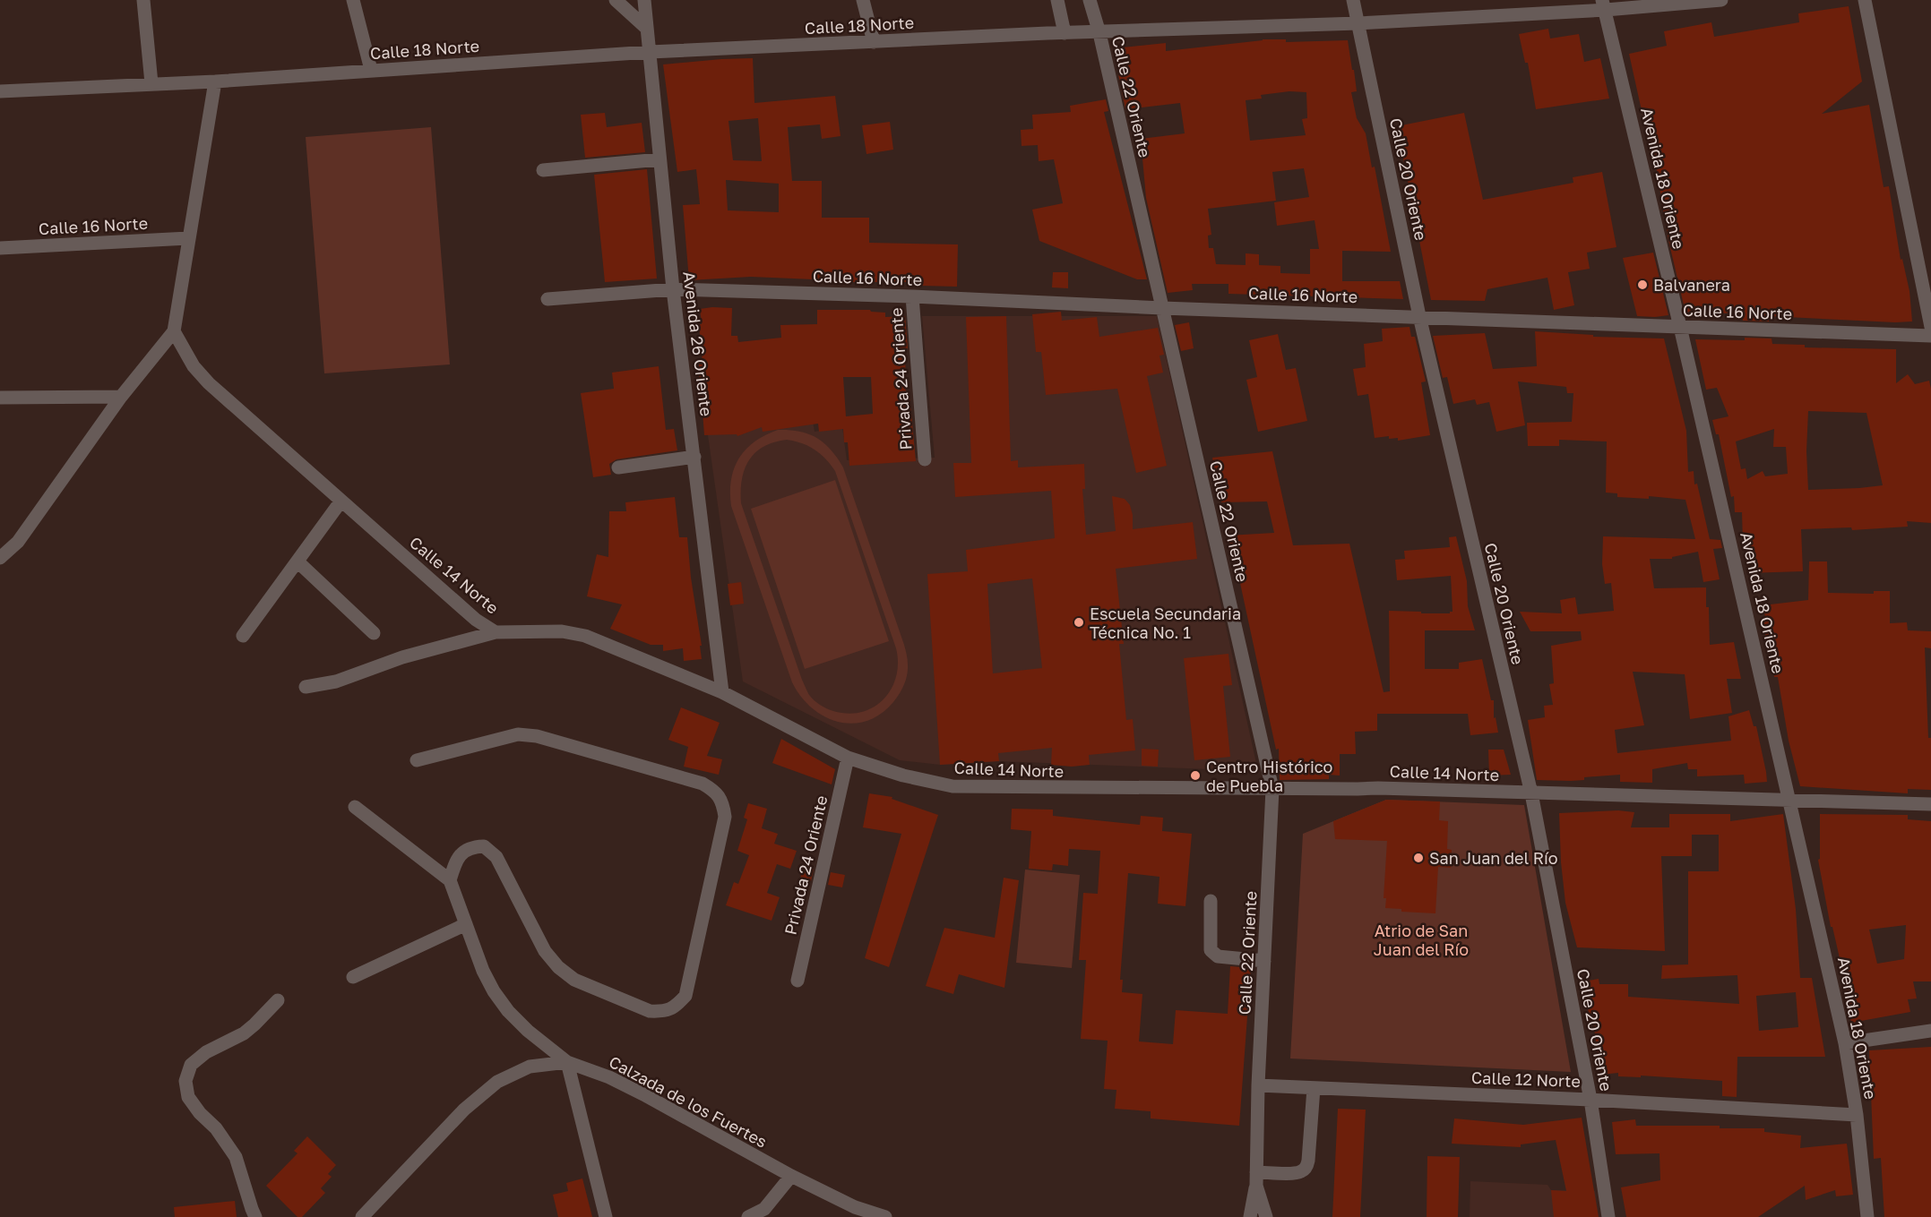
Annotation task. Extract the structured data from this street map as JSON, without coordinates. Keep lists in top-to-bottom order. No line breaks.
{"streets":{"street":["Calle 18 Norte","Calle 22 Oriente","Avenida 18 Oriente","Calle 20 Oriente","Calle 16 Norte","Avenida 26 Oriente","Privada 24 Oriente","Calle 14 Norte","Calle 12 Norte","Calzada de los Fuertes"]},"crossings":[["Calle 18 Norte","Calle 22 Oriente"],["Calle 18 Norte","Avenida 18 Oriente"],["Calle 18 Norte","Calle 20 Oriente"],["Calle 18 Norte","Avenida 26 Oriente"],["Calle 22 Oriente","Calle 16 Norte"],["Calle 22 Oriente","Calle 14 Norte"],["Calle 22 Oriente","Calle 12 Norte"],["Avenida 18 Oriente","Calle 16 Norte"],["Avenida 18 Oriente","Calle 14 Norte"],["Avenida 18 Oriente","Calle 12 Norte"],["Calle 20 Oriente","Calle 16 Norte"],["Calle 20 Oriente","Calle 14 Norte"],["Calle 20 Oriente","Calle 12 Norte"],["Calle 16 Norte","Avenida 26 Oriente"],["Calle 16 Norte","Privada 24 Oriente"],["Avenida 26 Oriente","Calle 14 Norte"],["Privada 24 Oriente","Calle 14 Norte"]],"parks":["Atrio de San Juan del Río"],"places":["Balvanera","Escuela Secundaria Técnica No. 1","Centro Histórico de Puebla","San Juan del Río"]}
